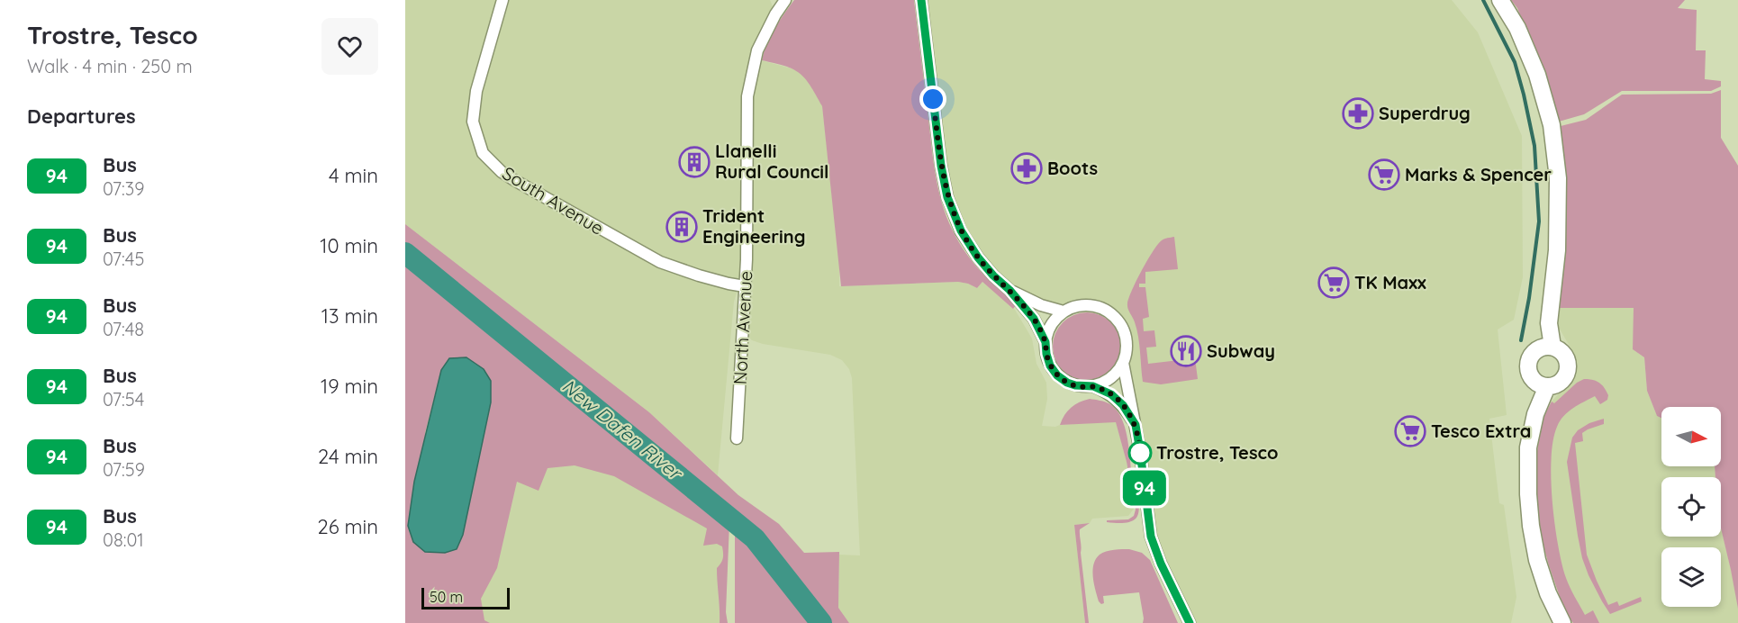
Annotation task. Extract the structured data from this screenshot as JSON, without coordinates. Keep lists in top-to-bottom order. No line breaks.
{"streets":{"street":["South Avenue","North Avenue"]},"crossings":[["South Avenue","North Avenue"]],"water":["New Dafen River"],"places":{"pharmacy":["Superdrug","Boots"],"building":["Llanelli Rural Council","Trident Engineering"],"supermarket":["Marks & Spencer","TK Maxx","Tesco Extra"],"restaurant":["Subway"],"other":["Trostre, Tesco"]},"lines":["bus line 94"],"scale_bar":"50 m","north":"right","page":{"heading":[["Trostre, Tesco","Walk · 4 min · 250 m"],"Departures"],"on_map":"94","list":[{"mark":"94","name":"Bus","note":"07:39","value":"4 min"},{"mark":"94","name":"Bus","note":"07:45","value":"10 min"},{"mark":"94","name":"Bus","note":"07:48","value":"13 min"},{"mark":"94","name":"Bus","note":"07:54","value":"19 min"},{"mark":"94","name":"Bus","note":"07:59","value":"24 min"},{"mark":"94","name":"Bus","note":"08:01","value":"26 min"}],"scale":"50 m"}}
